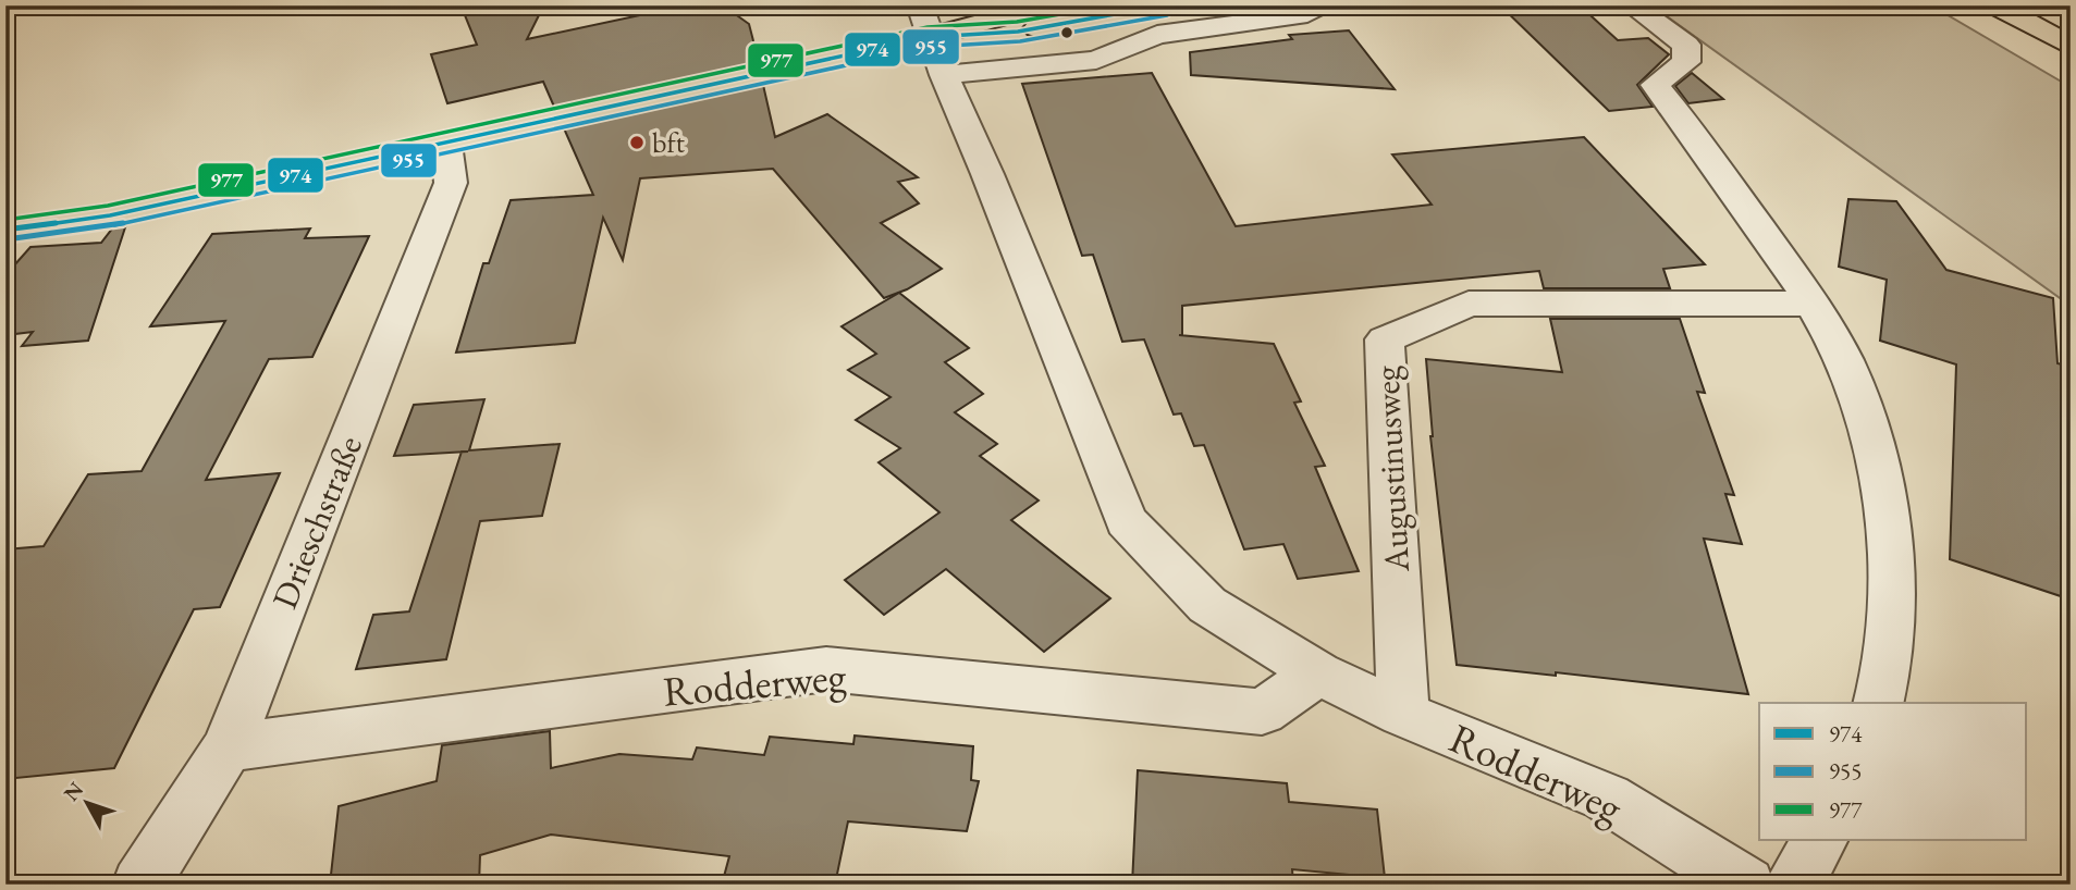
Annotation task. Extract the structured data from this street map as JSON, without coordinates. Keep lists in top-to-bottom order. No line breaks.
{"streets":{"street":["Augustinusweg","Drieschstraße","Rodderweg"]},"crossings":[["Augustinusweg","Rodderweg"],["Drieschstraße","Rodderweg"]],"places":["bft"],"lines":["transit line 974","transit line 977","transit line 955"],"legend":["974","955","977"],"north":"top left"}
